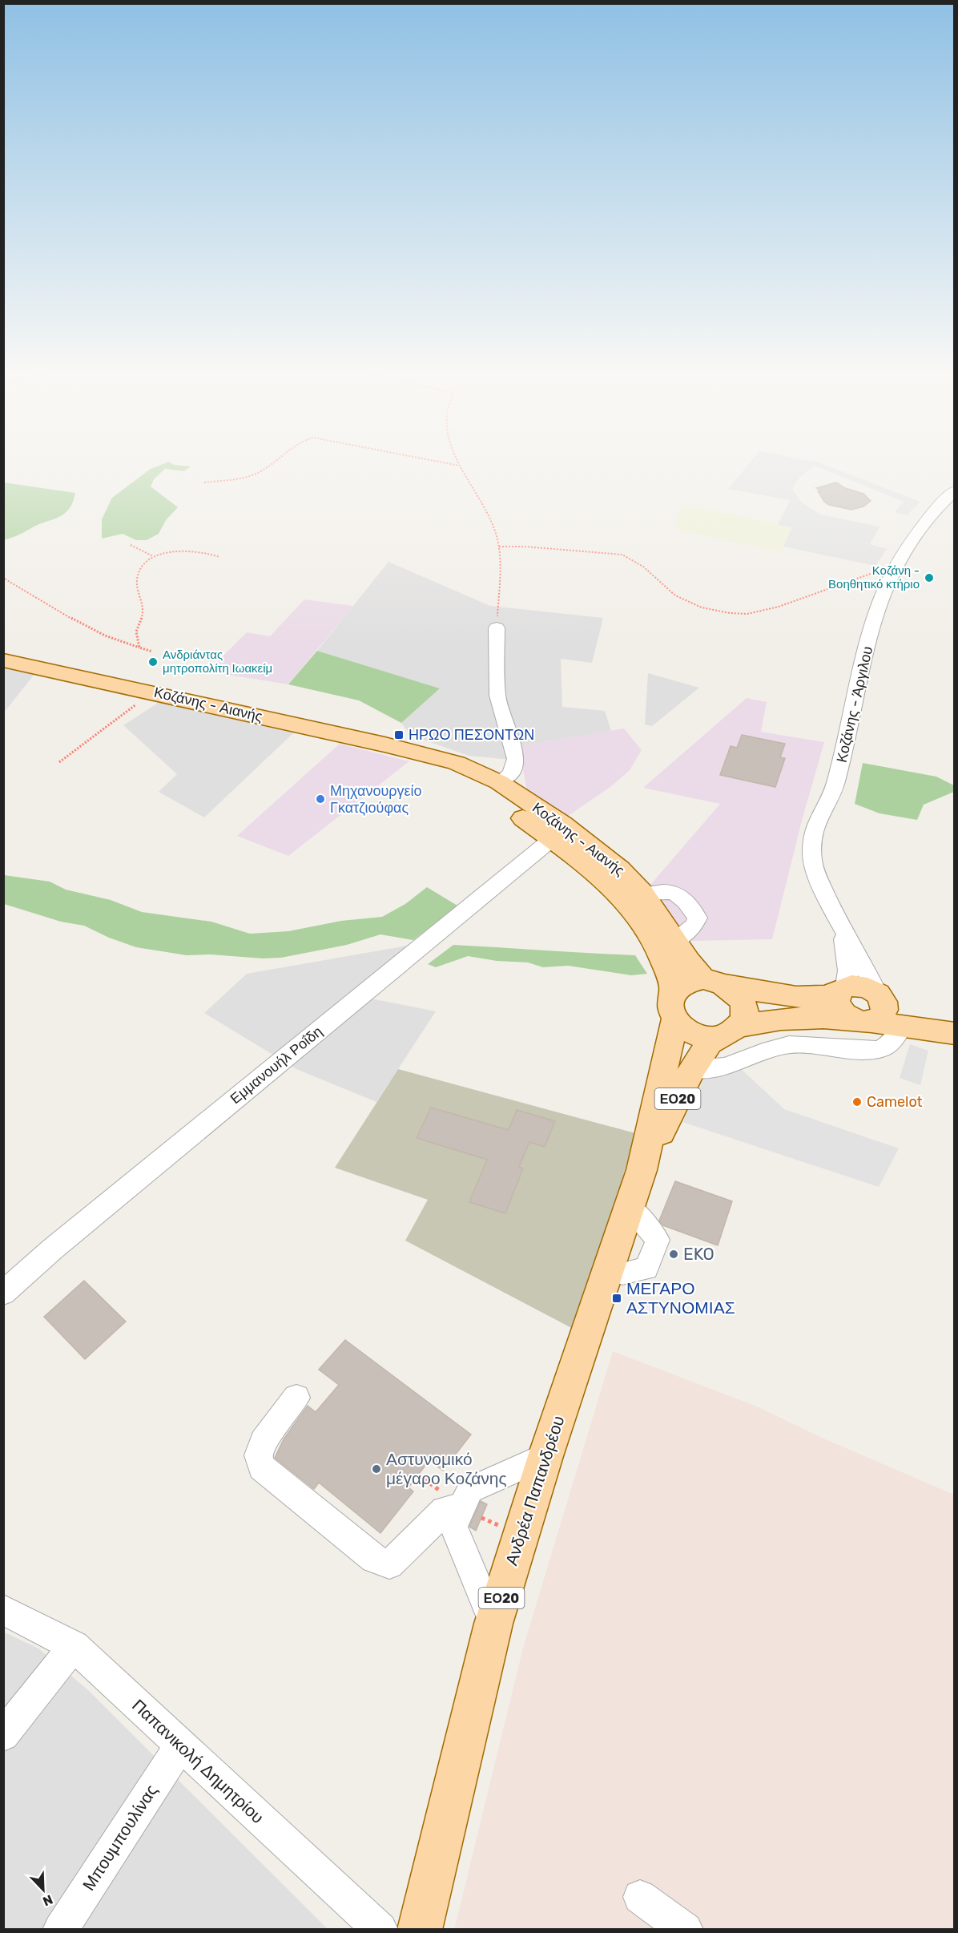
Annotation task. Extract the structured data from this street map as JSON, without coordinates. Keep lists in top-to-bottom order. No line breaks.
{"streets":{"main road":["Κοζάνης - Αιανής","ΕΟ20","Ανδρέα Παπανδρέου"],"street":["Κοζάνης - Άργιλου","Εμμανουήλ Ροΐδη","Παπανικολή Δημητρίου","Μπουμπουλίνας"]},"crossings":[["Κοζάνης - Αιανής","Εμμανουήλ Ροΐδη"],["Κοζάνης - Αιανής","ΕΟ20"],["Κοζάνης - Αιανής","Ανδρέα Παπανδρέου"],["ΕΟ20","Ανδρέα Παπανδρέου"],["Παπανικολή Δημητρίου","Μπουμπουλίνας"]],"places":{"other":["Κοζάνη - Βοηθητικό κτήριο","Ανδριάντας μητροπολίτη Ιωακείμ","Μηχανουργείο Γκατζιούφας","Camelot","EKO","Αστυνομικό μέγαρο Κοζάνης"],"transit":["ΗΡΩΟ ΠΕΣΟΝΤΩΝ","ΜΕΓΑΡΟ ΑΣΤΥΝΟΜΙΑΣ"]},"north":"bottom right"}
